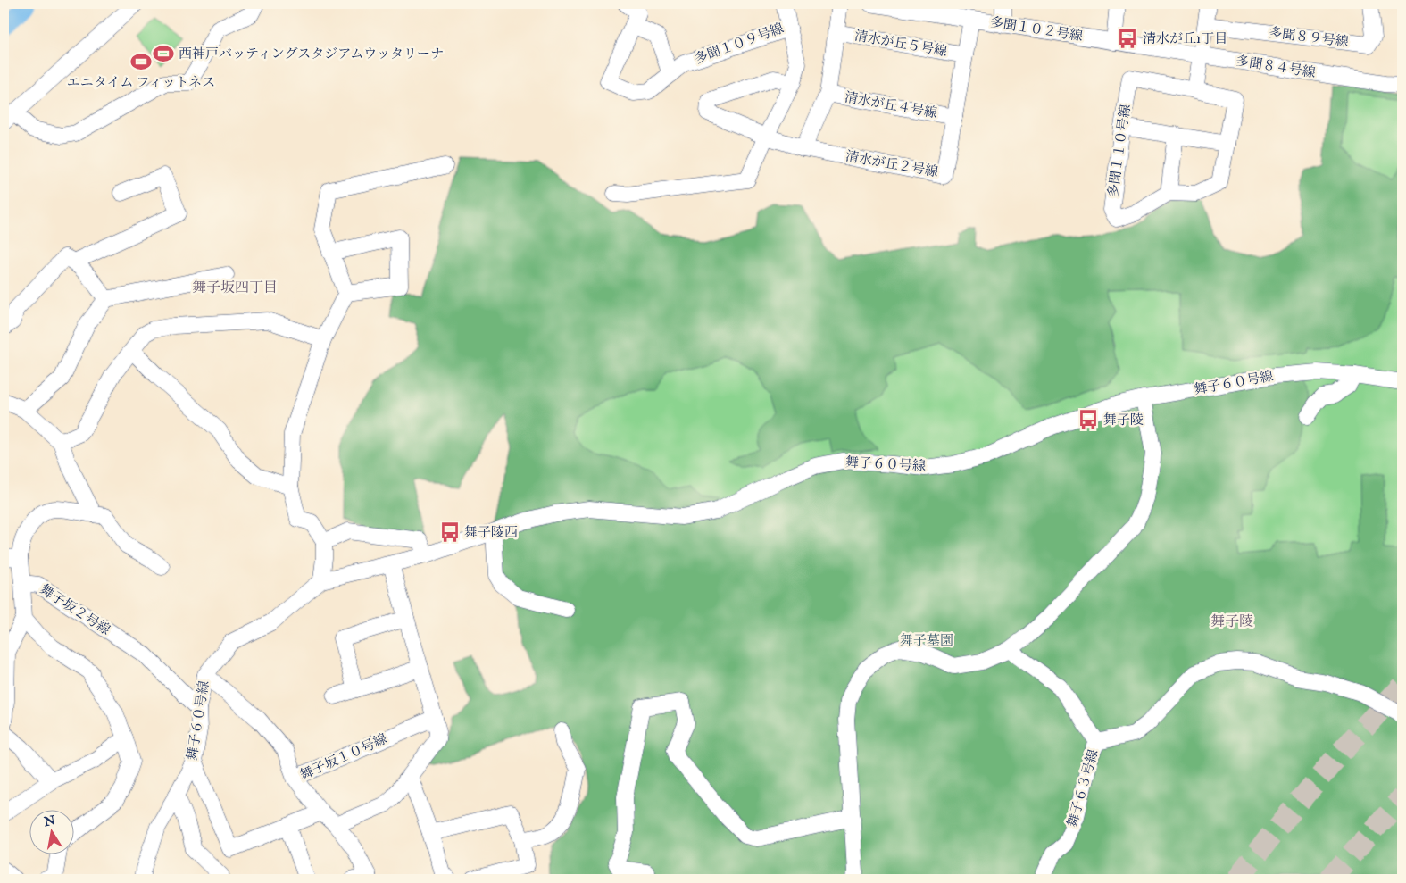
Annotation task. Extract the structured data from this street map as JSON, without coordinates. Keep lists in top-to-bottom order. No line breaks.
{"streets":{"street":["多聞１０２号線","多聞８９号線","多聞１０９号線","清水が丘５号線","多聞８４号線","清水が丘４号線","多聞１１０号線","清水が丘２号線","舞子６０号線","舞子坂２号線","舞子坂１０号線","舞子６３号線"]},"crossings":[["多聞１０２号線","多聞８４号線"],["多聞１０２号線","清水が丘２号線"],["清水が丘５号線","清水が丘２号線"],["清水が丘４号線","清水が丘２号線"],["舞子６０号線","舞子坂２号線"]],"districts":["舞子坂四丁目","舞子陵"],"parks":["舞子墓園"],"places":{"bus stop":["清水が丘1丁目","舞子陵","舞子陵西"],"sports":["西神戸バッティングスタジアムウッタリーナ","エニタイム フィットネス"]},"north":"top"}
